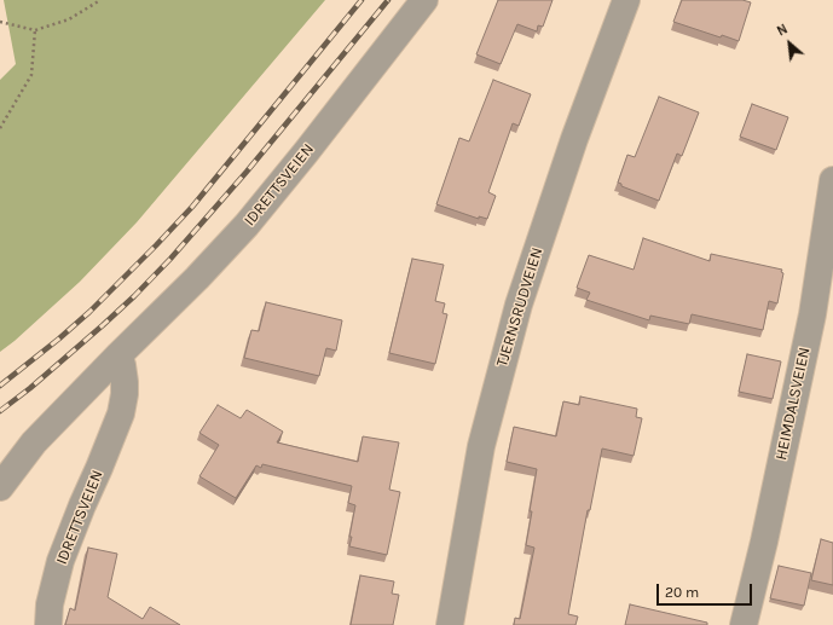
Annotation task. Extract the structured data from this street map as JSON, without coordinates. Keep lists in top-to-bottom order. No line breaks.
{"streets":{"street":["IDRETTSVEIEN","TJERNSRUDVEIEN","HEIMDALSVEIEN"]},"scale_bar":"20 m","north":"top left"}
